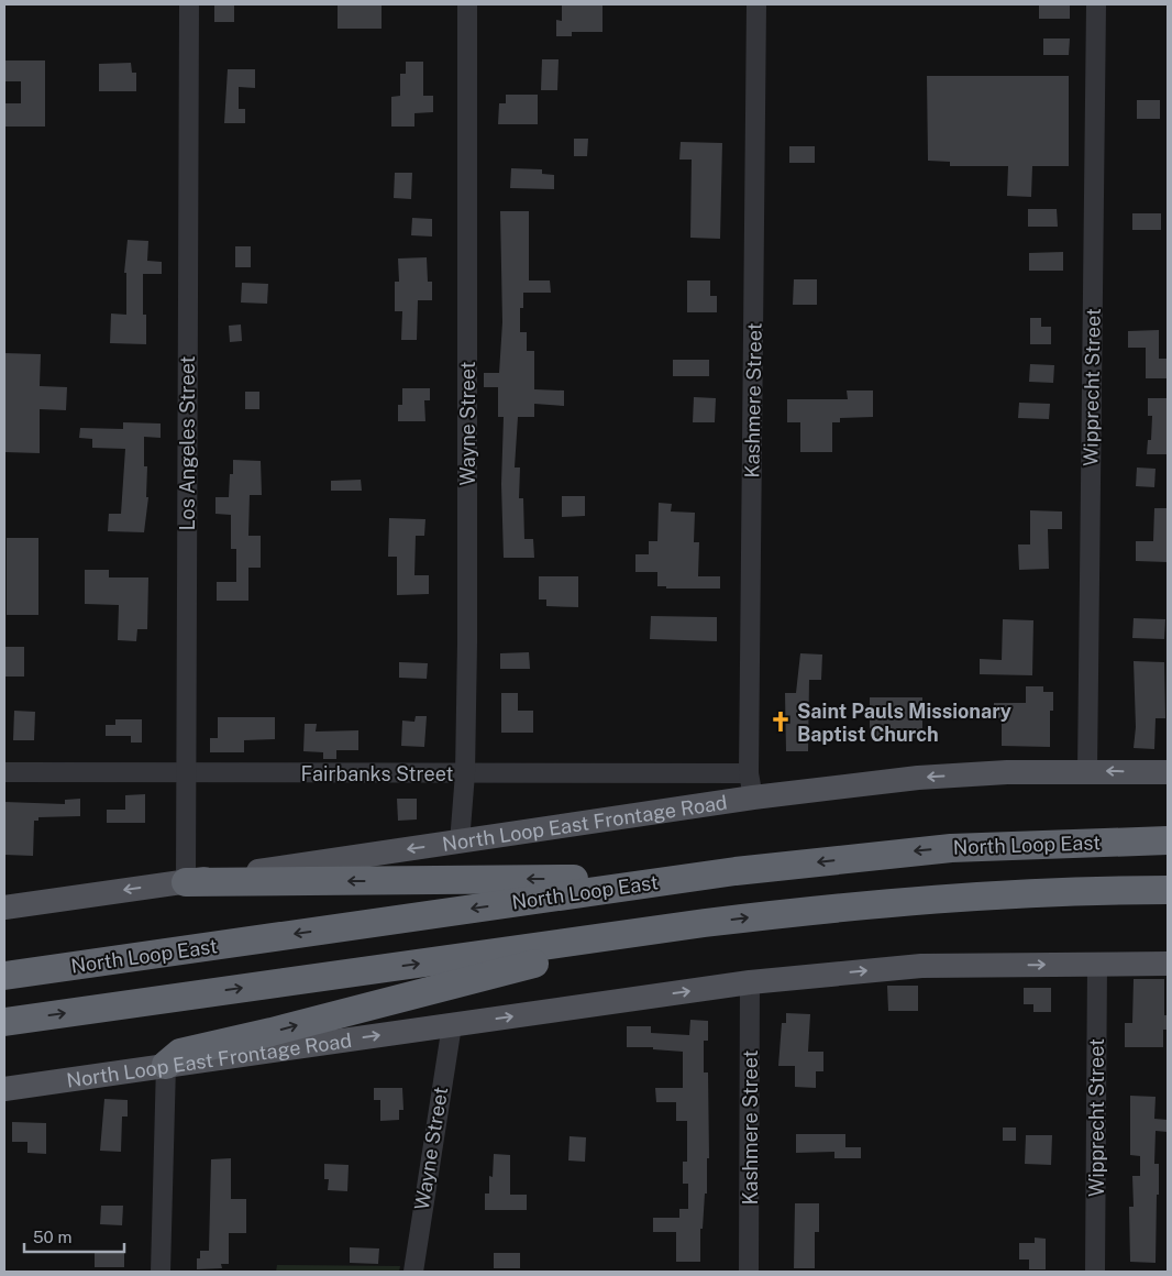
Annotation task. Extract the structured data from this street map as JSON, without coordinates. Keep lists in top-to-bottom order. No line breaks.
{"streets":{"highway":["North Loop East"],"main road":["North Loop East Frontage Road"],"street":["Wipprecht Street","Kashmere Street","Wayne Street","Los Angeles Street","Fairbanks Street"]},"crossings":[["Wipprecht Street","North Loop East Frontage Road"],["Kashmere Street","Fairbanks Street"],["Kashmere Street","North Loop East Frontage Road"],["Wayne Street","Fairbanks Street"],["Wayne Street","North Loop East Frontage Road"],["Los Angeles Street","Fairbanks Street"],["Los Angeles Street","North Loop East Frontage Road"],["Fairbanks Street","North Loop East Frontage Road"]],"places":{"church":["Saint Pauls Missionary Baptist Church"]},"scale_bar":"50 m"}
